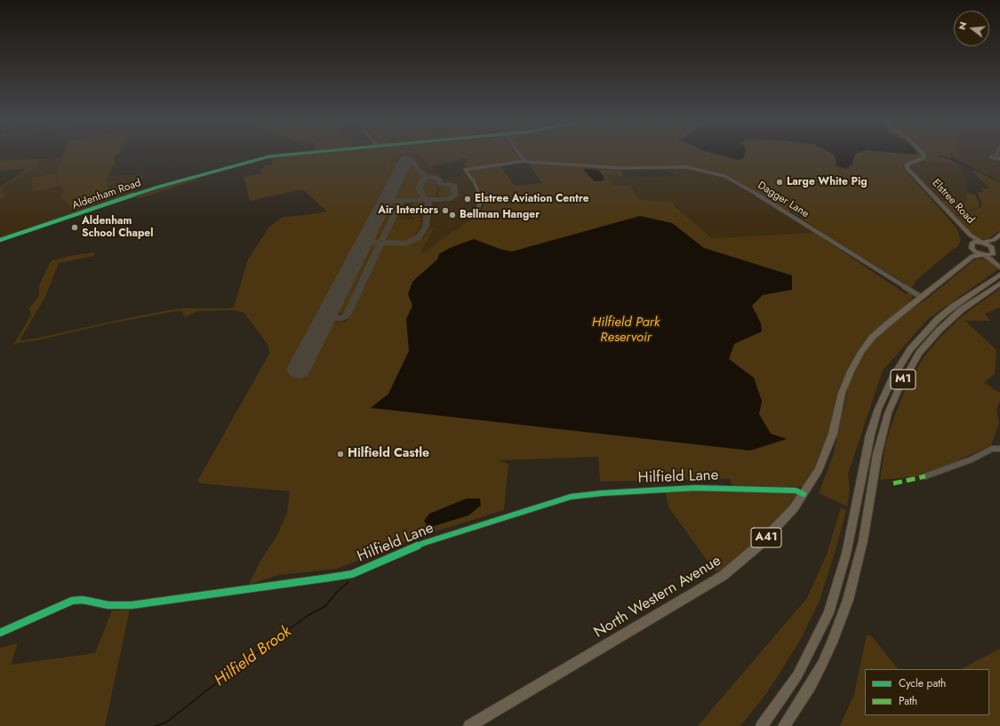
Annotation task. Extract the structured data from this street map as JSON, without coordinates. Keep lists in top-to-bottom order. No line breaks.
{"streets":{"highway":["M1","A41","North Western Avenue"],"main road":["Elstree Road"],"street":["Aldenham Road","Dagger Lane","Hilfield Lane"]},"crossings":[["Dagger Lane","North Western Avenue"],["Elstree Road","North Western Avenue"],["Hilfield Lane","North Western Avenue"]],"water":["Hilfield Park Reservoir","Hilfield Brook"],"places":["Large White Pig","Elstree Aviation Centre","Air Interiors","Bellman Hanger","Aldenham School Chapel","Hilfield Castle"],"legend":["Cycle path","Path"],"north":"left"}
